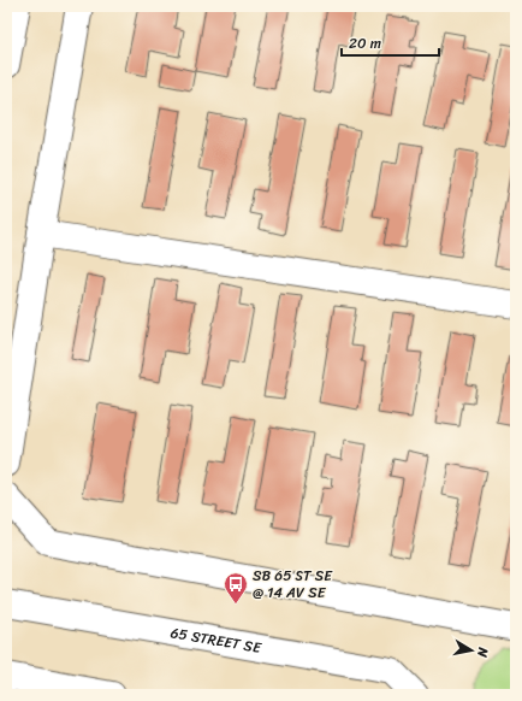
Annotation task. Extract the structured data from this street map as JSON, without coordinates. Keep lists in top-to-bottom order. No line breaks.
{"streets":{"street":["65 STREET SE"]},"places":{"bus stop":["SB 65 ST SE @ 14 AV SE"]},"scale_bar":"20 m","north":"right"}
